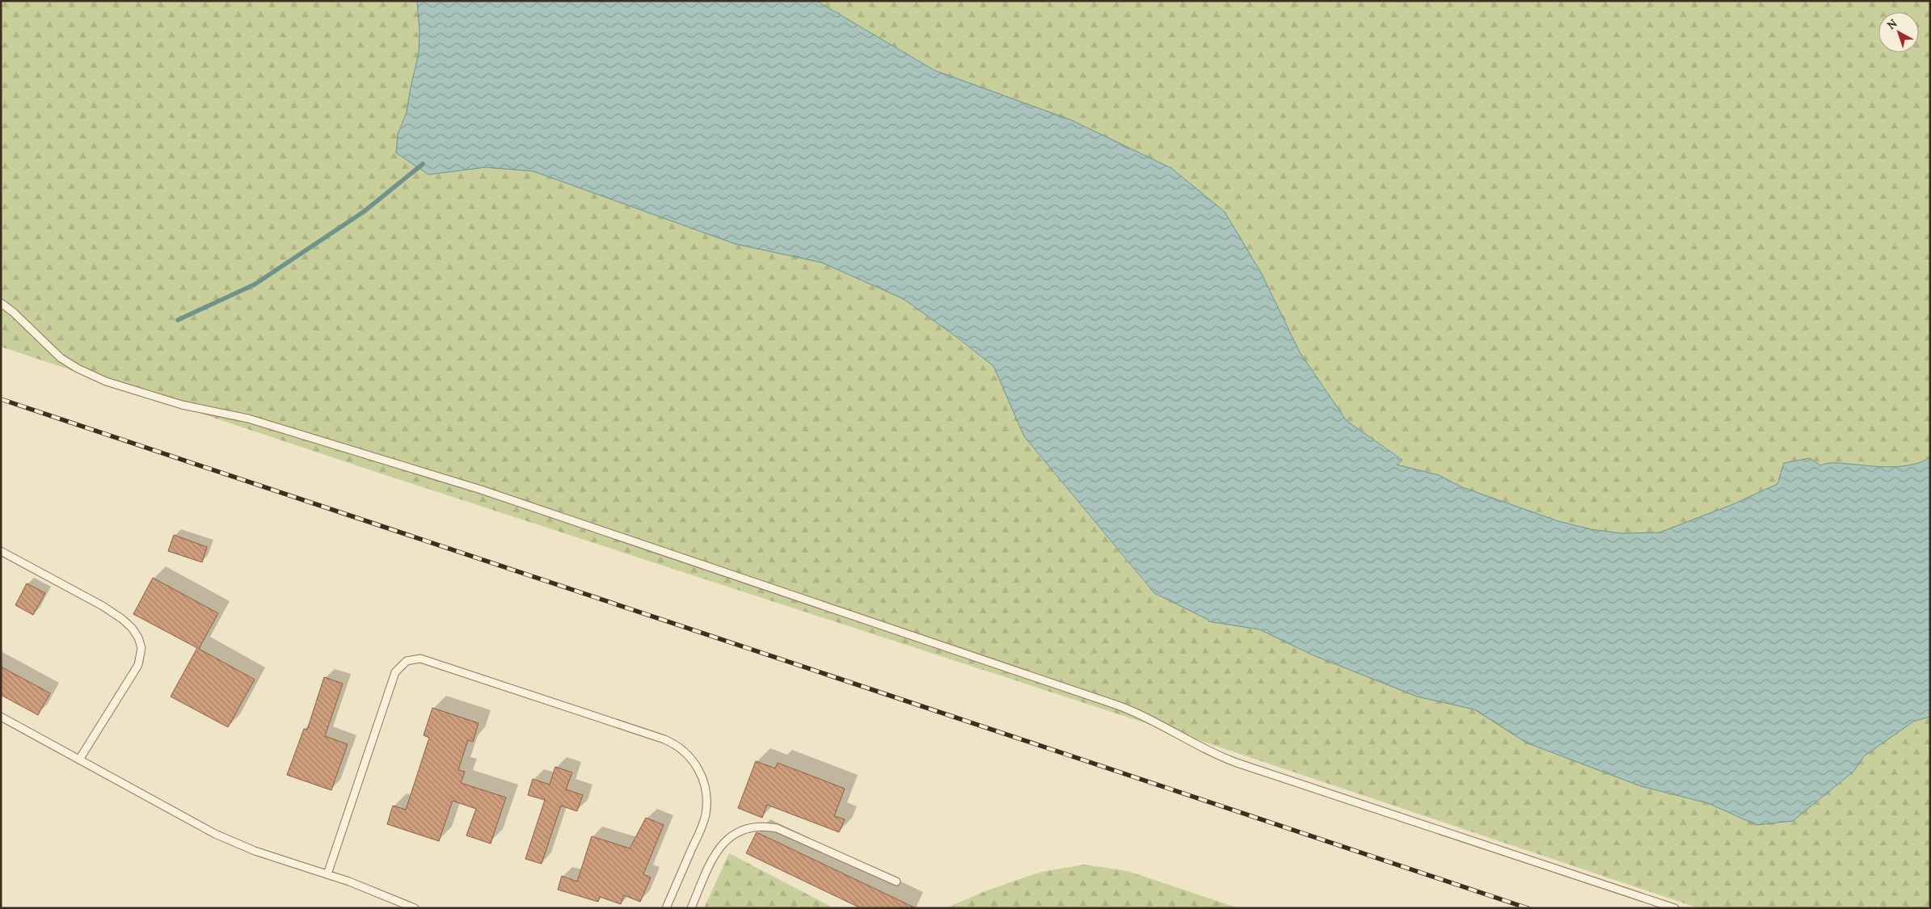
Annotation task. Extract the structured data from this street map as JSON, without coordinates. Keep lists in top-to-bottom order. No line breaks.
{"north":"top left"}
